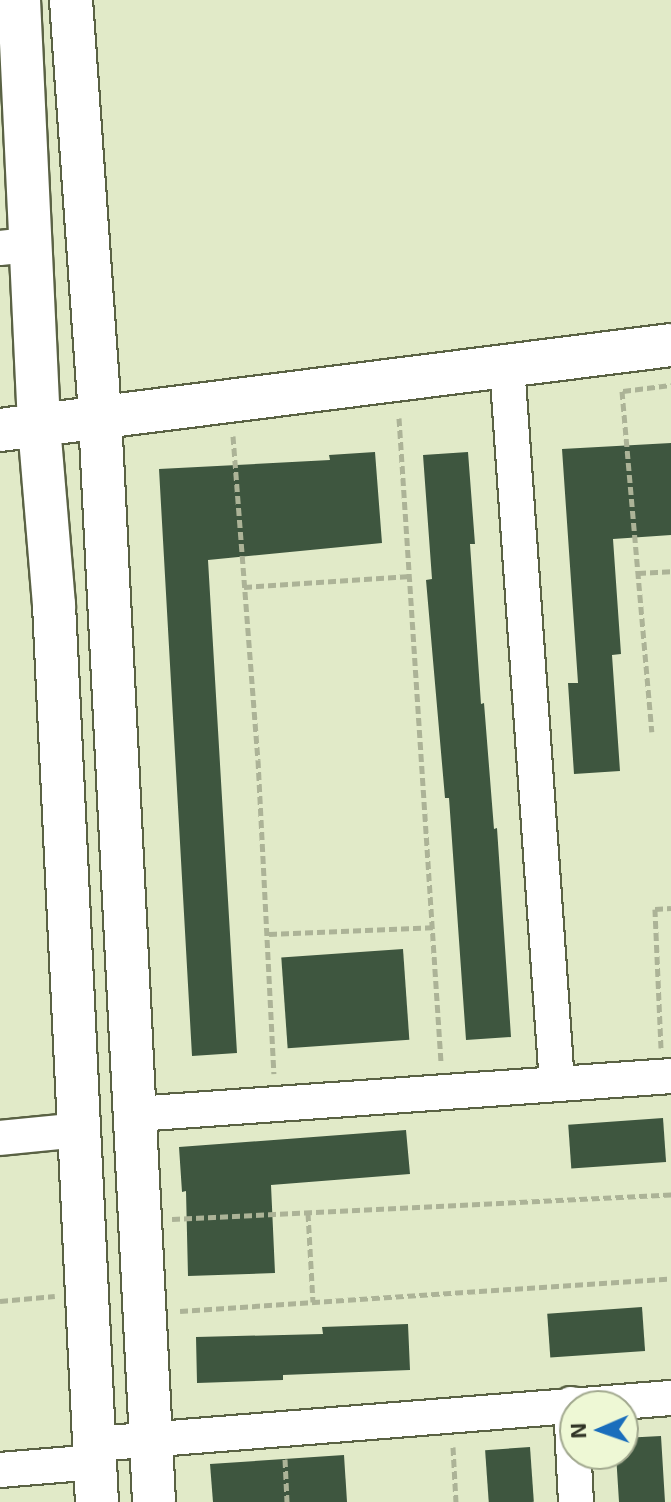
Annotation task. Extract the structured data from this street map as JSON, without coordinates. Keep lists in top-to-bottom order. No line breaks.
{"north":"left"}
